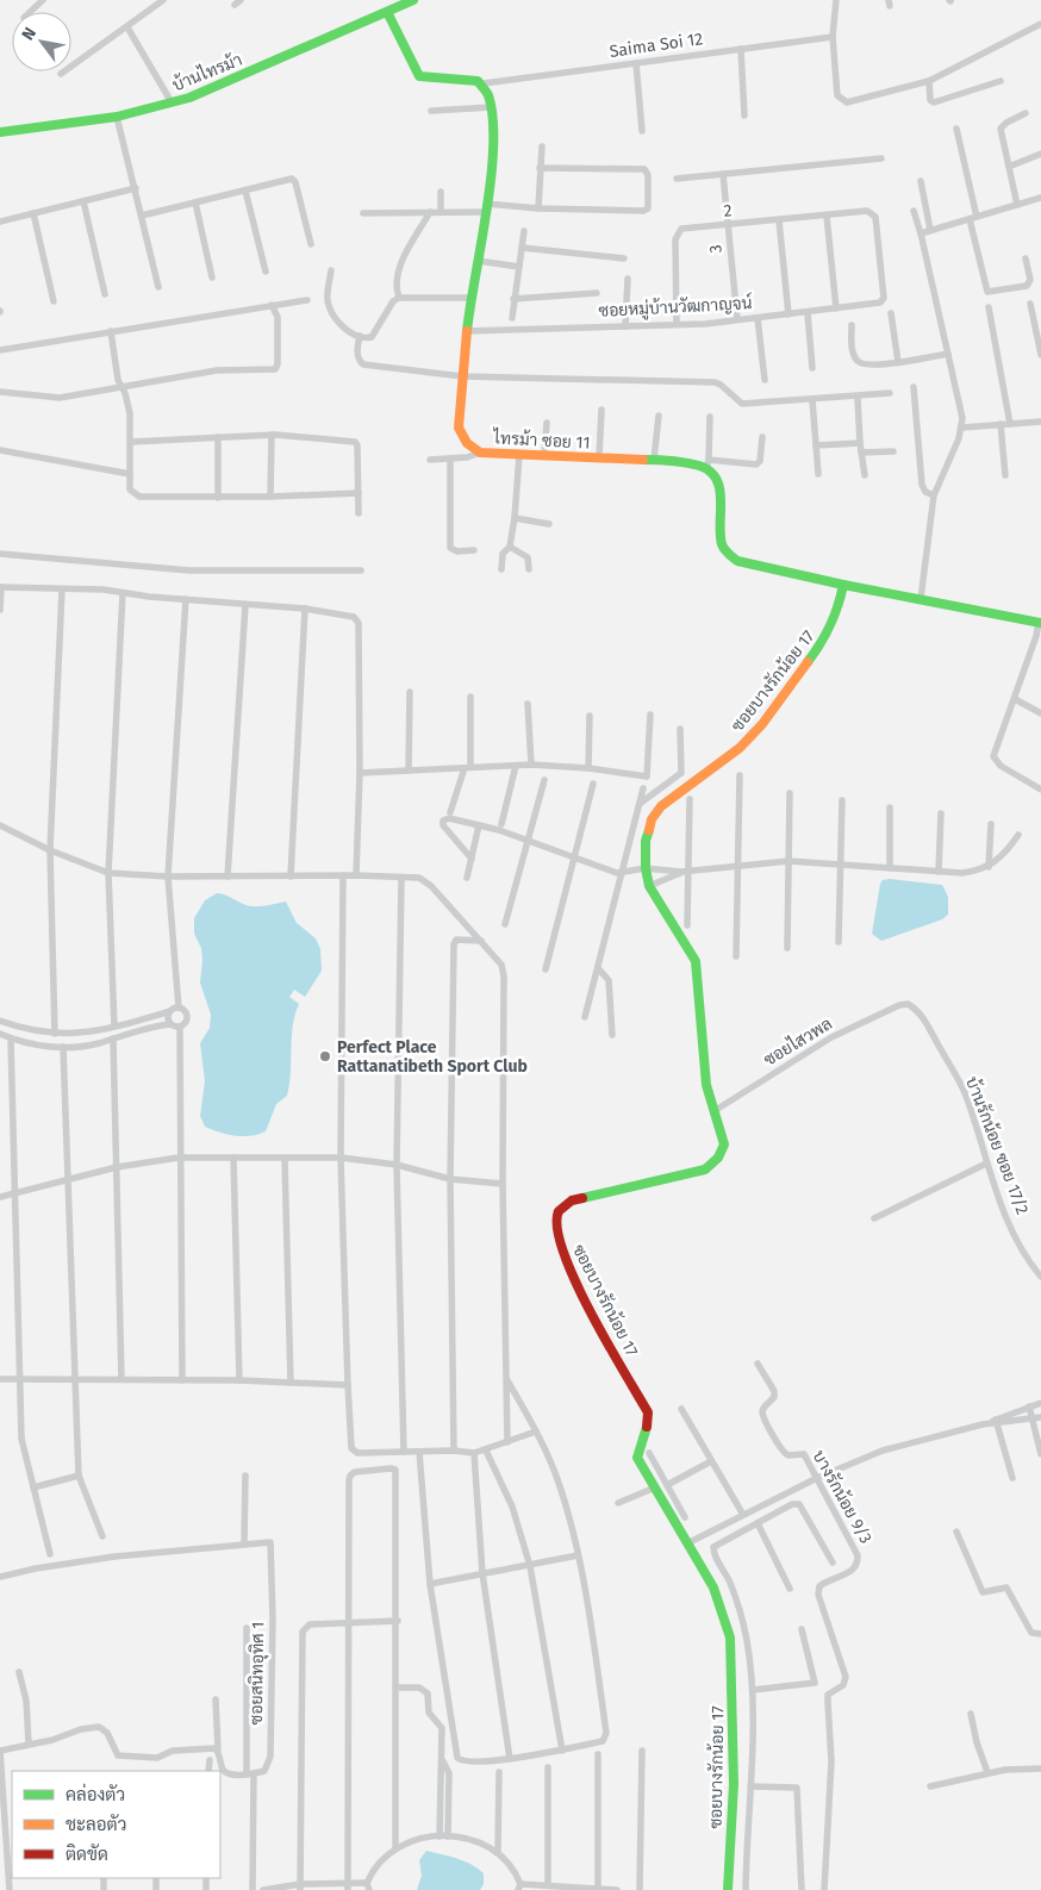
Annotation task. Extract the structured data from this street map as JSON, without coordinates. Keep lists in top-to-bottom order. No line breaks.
{"streets":{"street":["Saima Soi 12","บ้านไทรม้า","2","3","ซอยหมู่บ้านวัฒกาญจน์","ไทรม้า ซอย 11","ซอยบางรักน้อย 17","ซอยไสวพล","บ้านรักน้อย ซอย 17/2","บางรักน้อย 9/3","ซอยสนิทอุทิศ 1"]},"crossings":[["Saima Soi 12","ไทรม้า ซอย 11"],["2","3"],["2","ซอยหมู่บ้านวัฒกาญจน์"],["3","ซอยหมู่บ้านวัฒกาญจน์"],["ซอยหมู่บ้านวัฒกาญจน์","ไทรม้า ซอย 11"],["ซอยบางรักน้อย 17","ซอยไสวพล"],["ซอยไสวพล","บ้านรักน้อย ซอย 17/2"]],"places":["Perfect Place Rattanatibeth Sport Club"],"legend":["คล่องตัว","ชะลอตัว","ติดขัด"],"north":"top left"}
